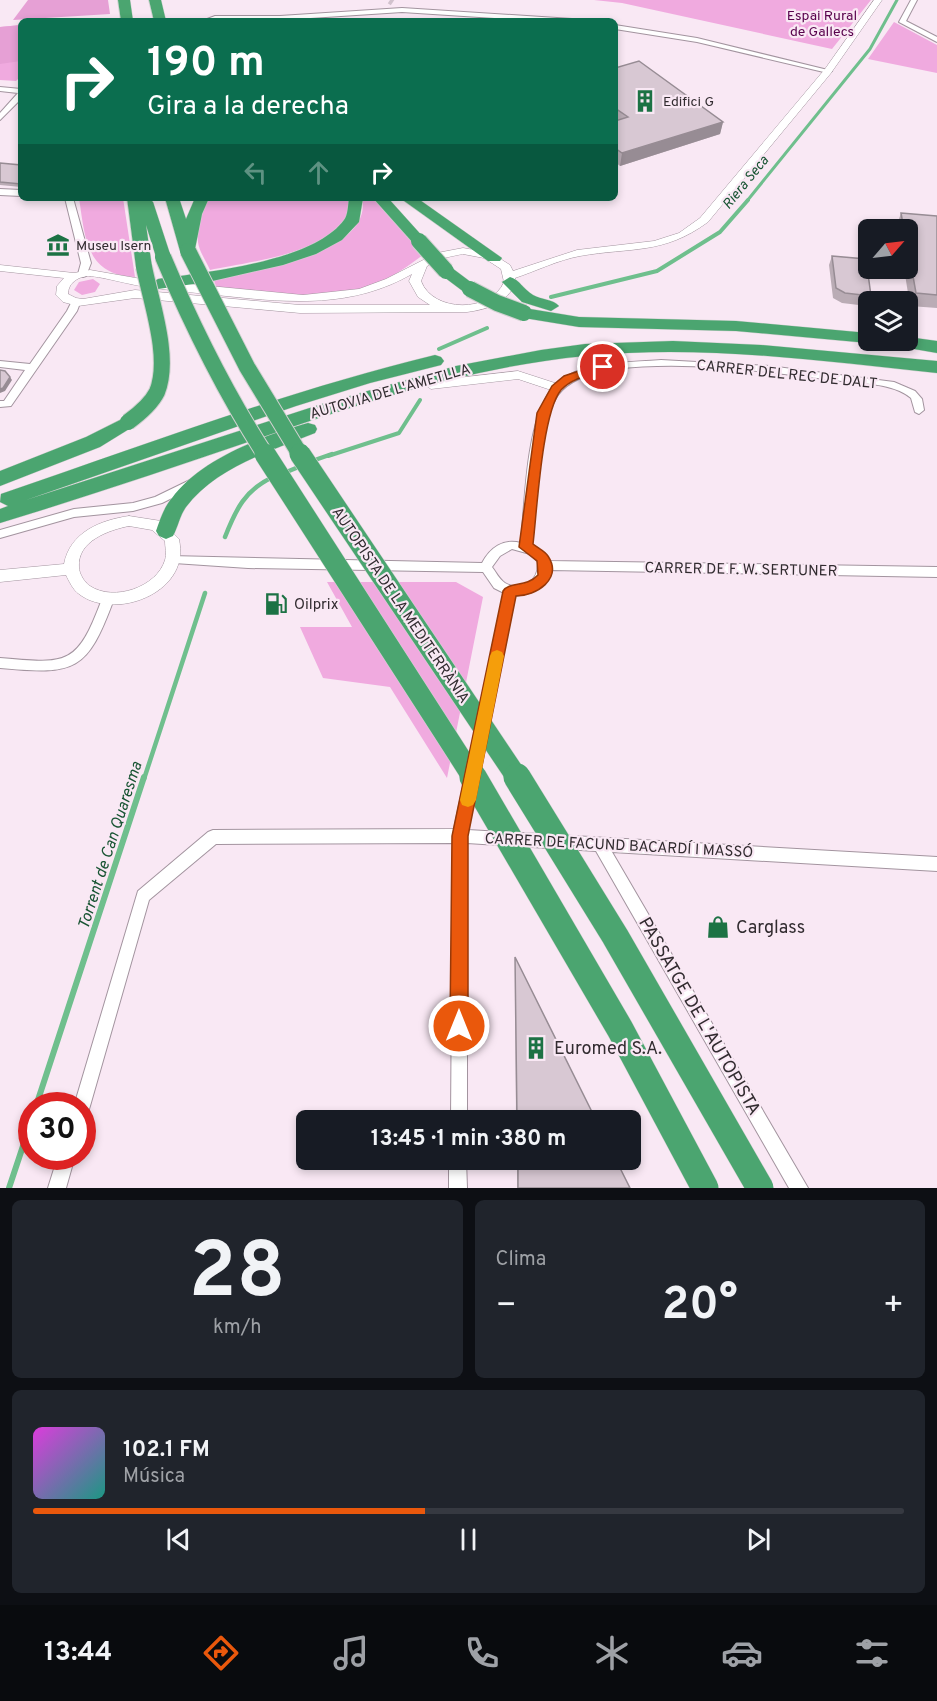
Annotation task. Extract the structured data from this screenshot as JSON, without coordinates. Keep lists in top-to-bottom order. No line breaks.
{"streets":{"highway":["AUTOVIA DE L'AMETLLA","AUTOPISTA DE LA MEDITERRÀNIA"],"street":["CARRER DEL REC DE DALT","CARRER DE F. W. SERTUNER","CARRER DE FACUND BACARDÍ I MASSÓ","PASSATGE DE L'AUTOPISTA"]},"crossings":[["CARRER DE FACUND BACARDÍ I MASSÓ","PASSATGE DE L'AUTOPISTA"]],"water":["Riera Seca","Torrent de Can Quaresma"],"parks":["Espai Rural de Gallecs"],"places":{"building":["Edifici G","Euromed S.A."],"museum":["Museu Isern"],"fuel station":["Oilprix"],"shop":["Carglass"]},"north":"top right","page":{"turn":["190 m","Gira a la derecha"],"limit":"30","trip":"13:45 · 1 min · 380 m","tile":[["28","km/h"],"Clima"],"heat":["−","20°","+"],"song":["102.1 FM","Música"],"tabs":"13:44"}}
